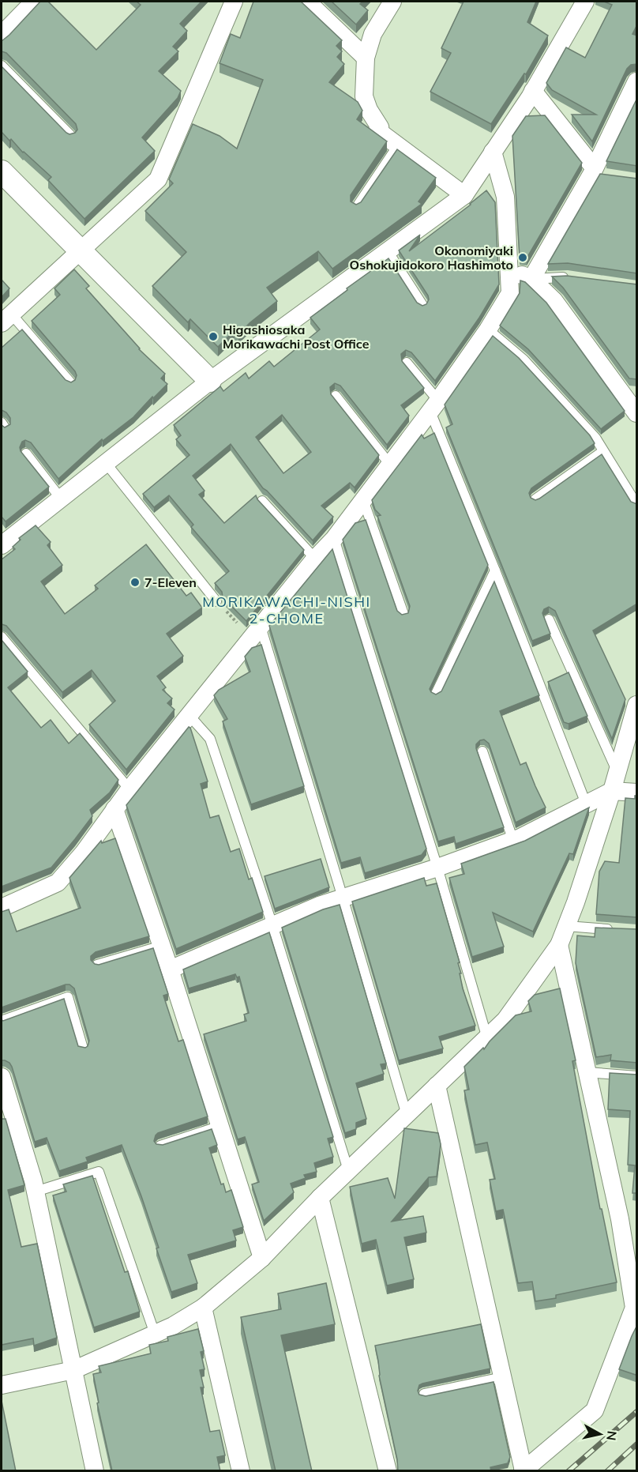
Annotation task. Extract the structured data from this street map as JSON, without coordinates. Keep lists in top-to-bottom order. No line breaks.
{"districts":["MORIKAWACHI-NISHI 2-CHOME"],"places":["Okonomiyaki Oshokujidokoro Hashimoto","Higashiosaka Morikawachi Post Office","7-Eleven"],"north":"right"}
